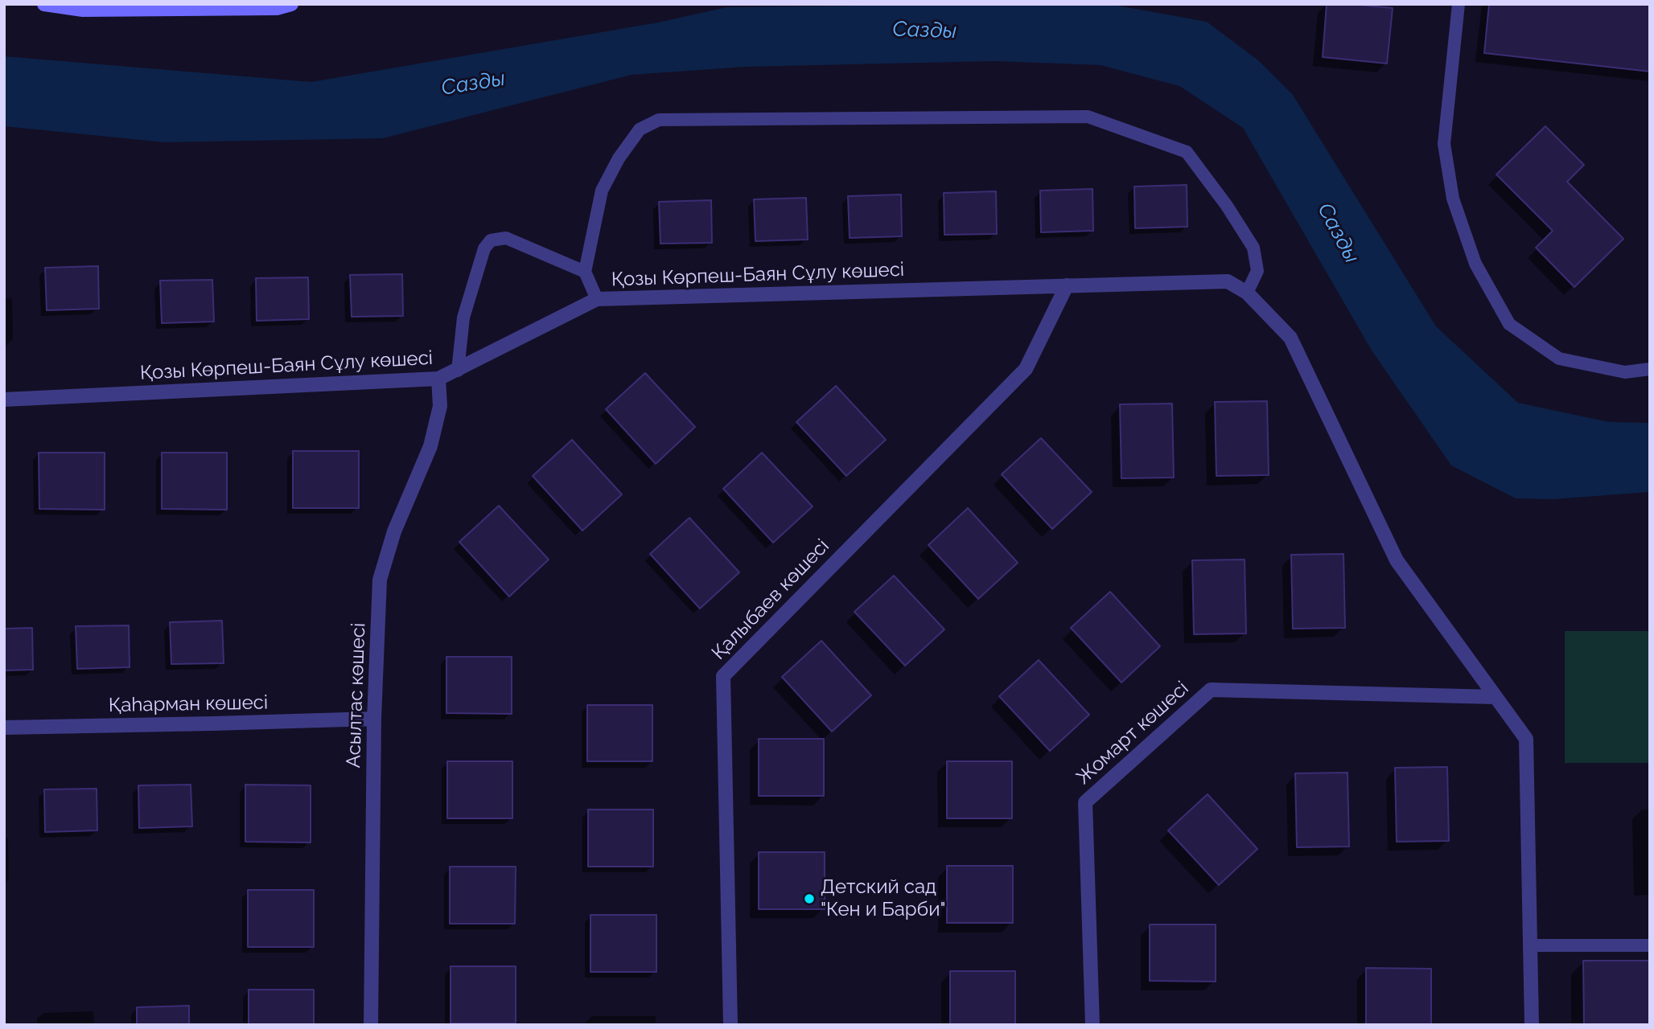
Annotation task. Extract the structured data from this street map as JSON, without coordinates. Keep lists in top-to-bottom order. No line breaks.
{"streets":{"street":["Қозы Көрпеш-Баян Сұлу көшесі","Қалыбаев көшесі","Асылтас көшесі","Қаһарман көшесі","Жомарт көшесі"]},"crossings":[["Қозы Көрпеш-Баян Сұлу көшесі","Қалыбаев көшесі"],["Қозы Көрпеш-Баян Сұлу көшесі","Асылтас көшесі"],["Асылтас көшесі","Қаһарман көшесі"]],"water":["Сазды"],"places":["Детский сад \"Кен и Барби\""]}
